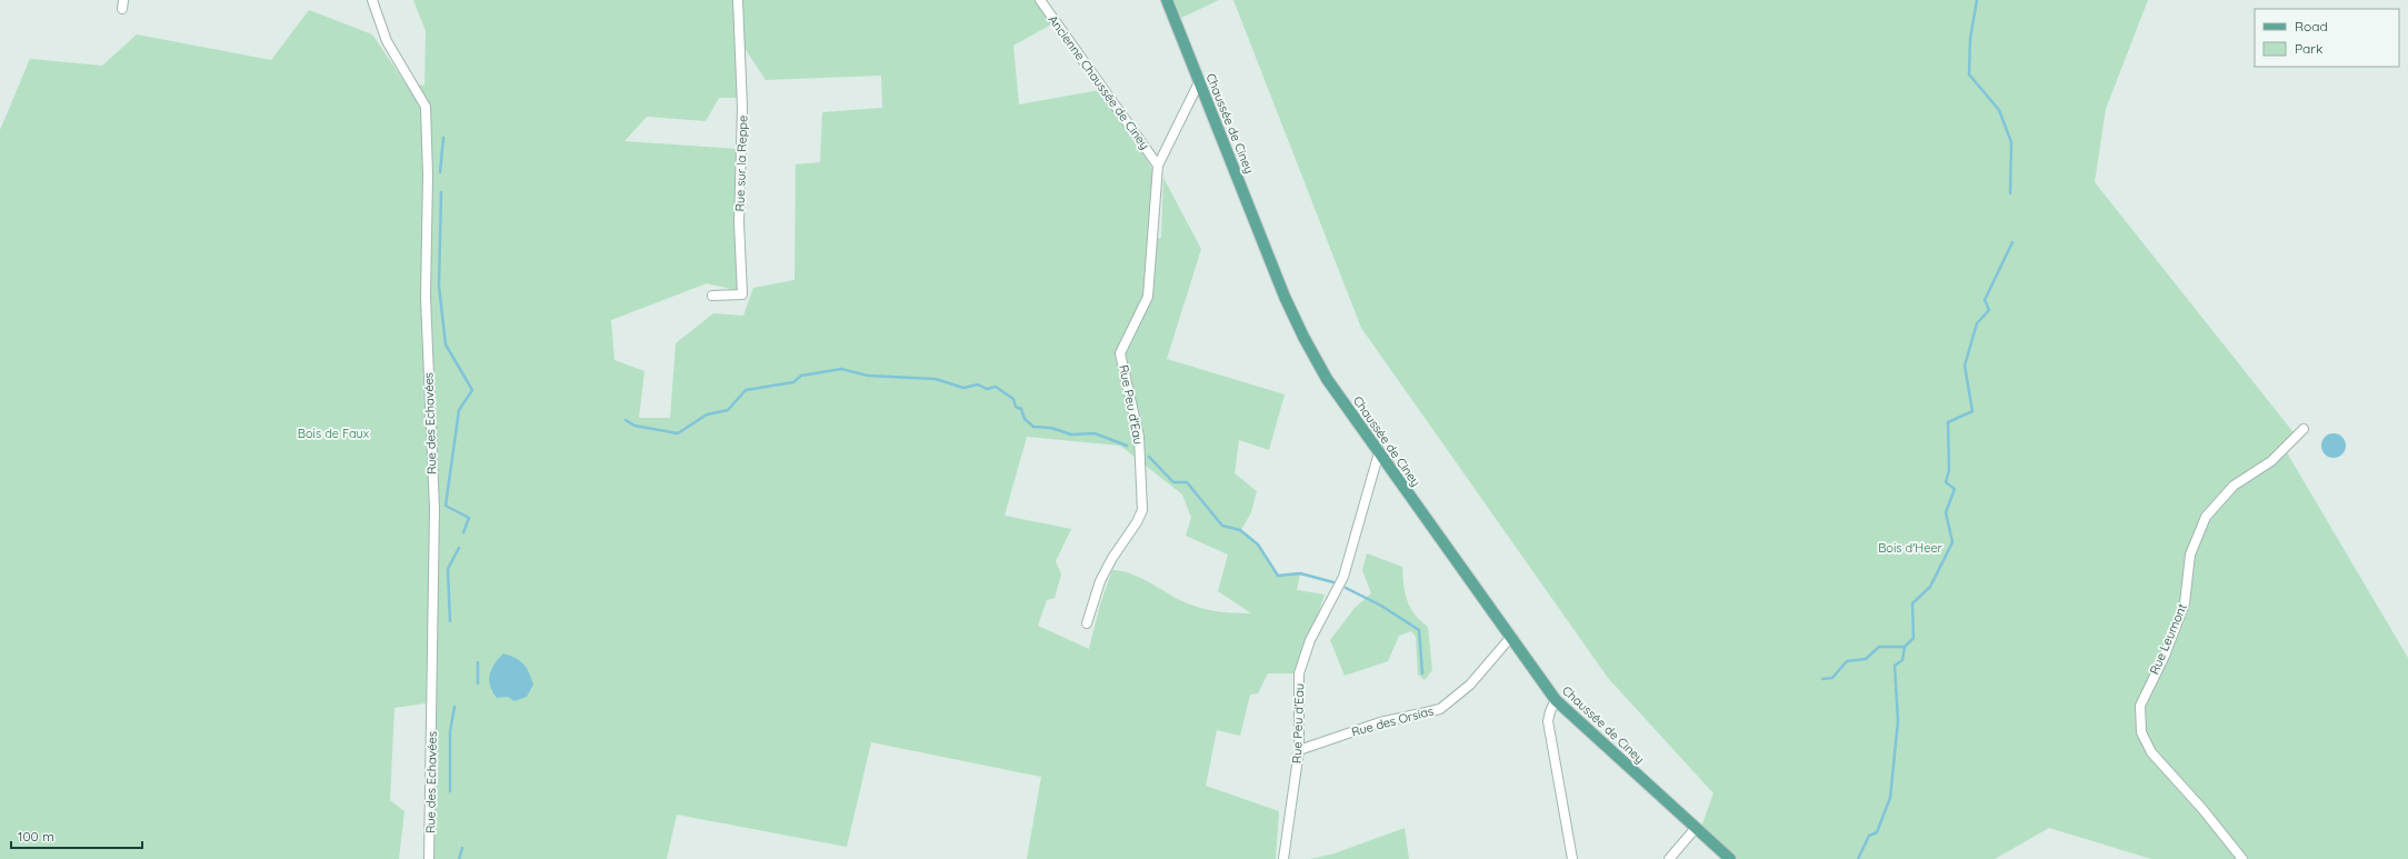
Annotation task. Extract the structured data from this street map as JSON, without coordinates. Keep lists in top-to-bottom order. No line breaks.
{"streets":{"main road":["Chaussée de Ciney"],"street":["Ancienne Chaussée de Ciney","Rue sur la Reppe","Rue Peu d'Eau","Rue des Echavées","Rue Leumont","Rue des Orsias"]},"crossings":[["Ancienne Chaussée de Ciney","Rue Peu d'Eau"],["Chaussée de Ciney","Rue Peu d'Eau"],["Chaussée de Ciney","Rue des Orsias"],["Rue Peu d'Eau","Rue des Orsias"]],"parks":["Bois de Faux","Bois d'Heer"],"legend":["Road","Park"],"scale_bar":"100 m"}
